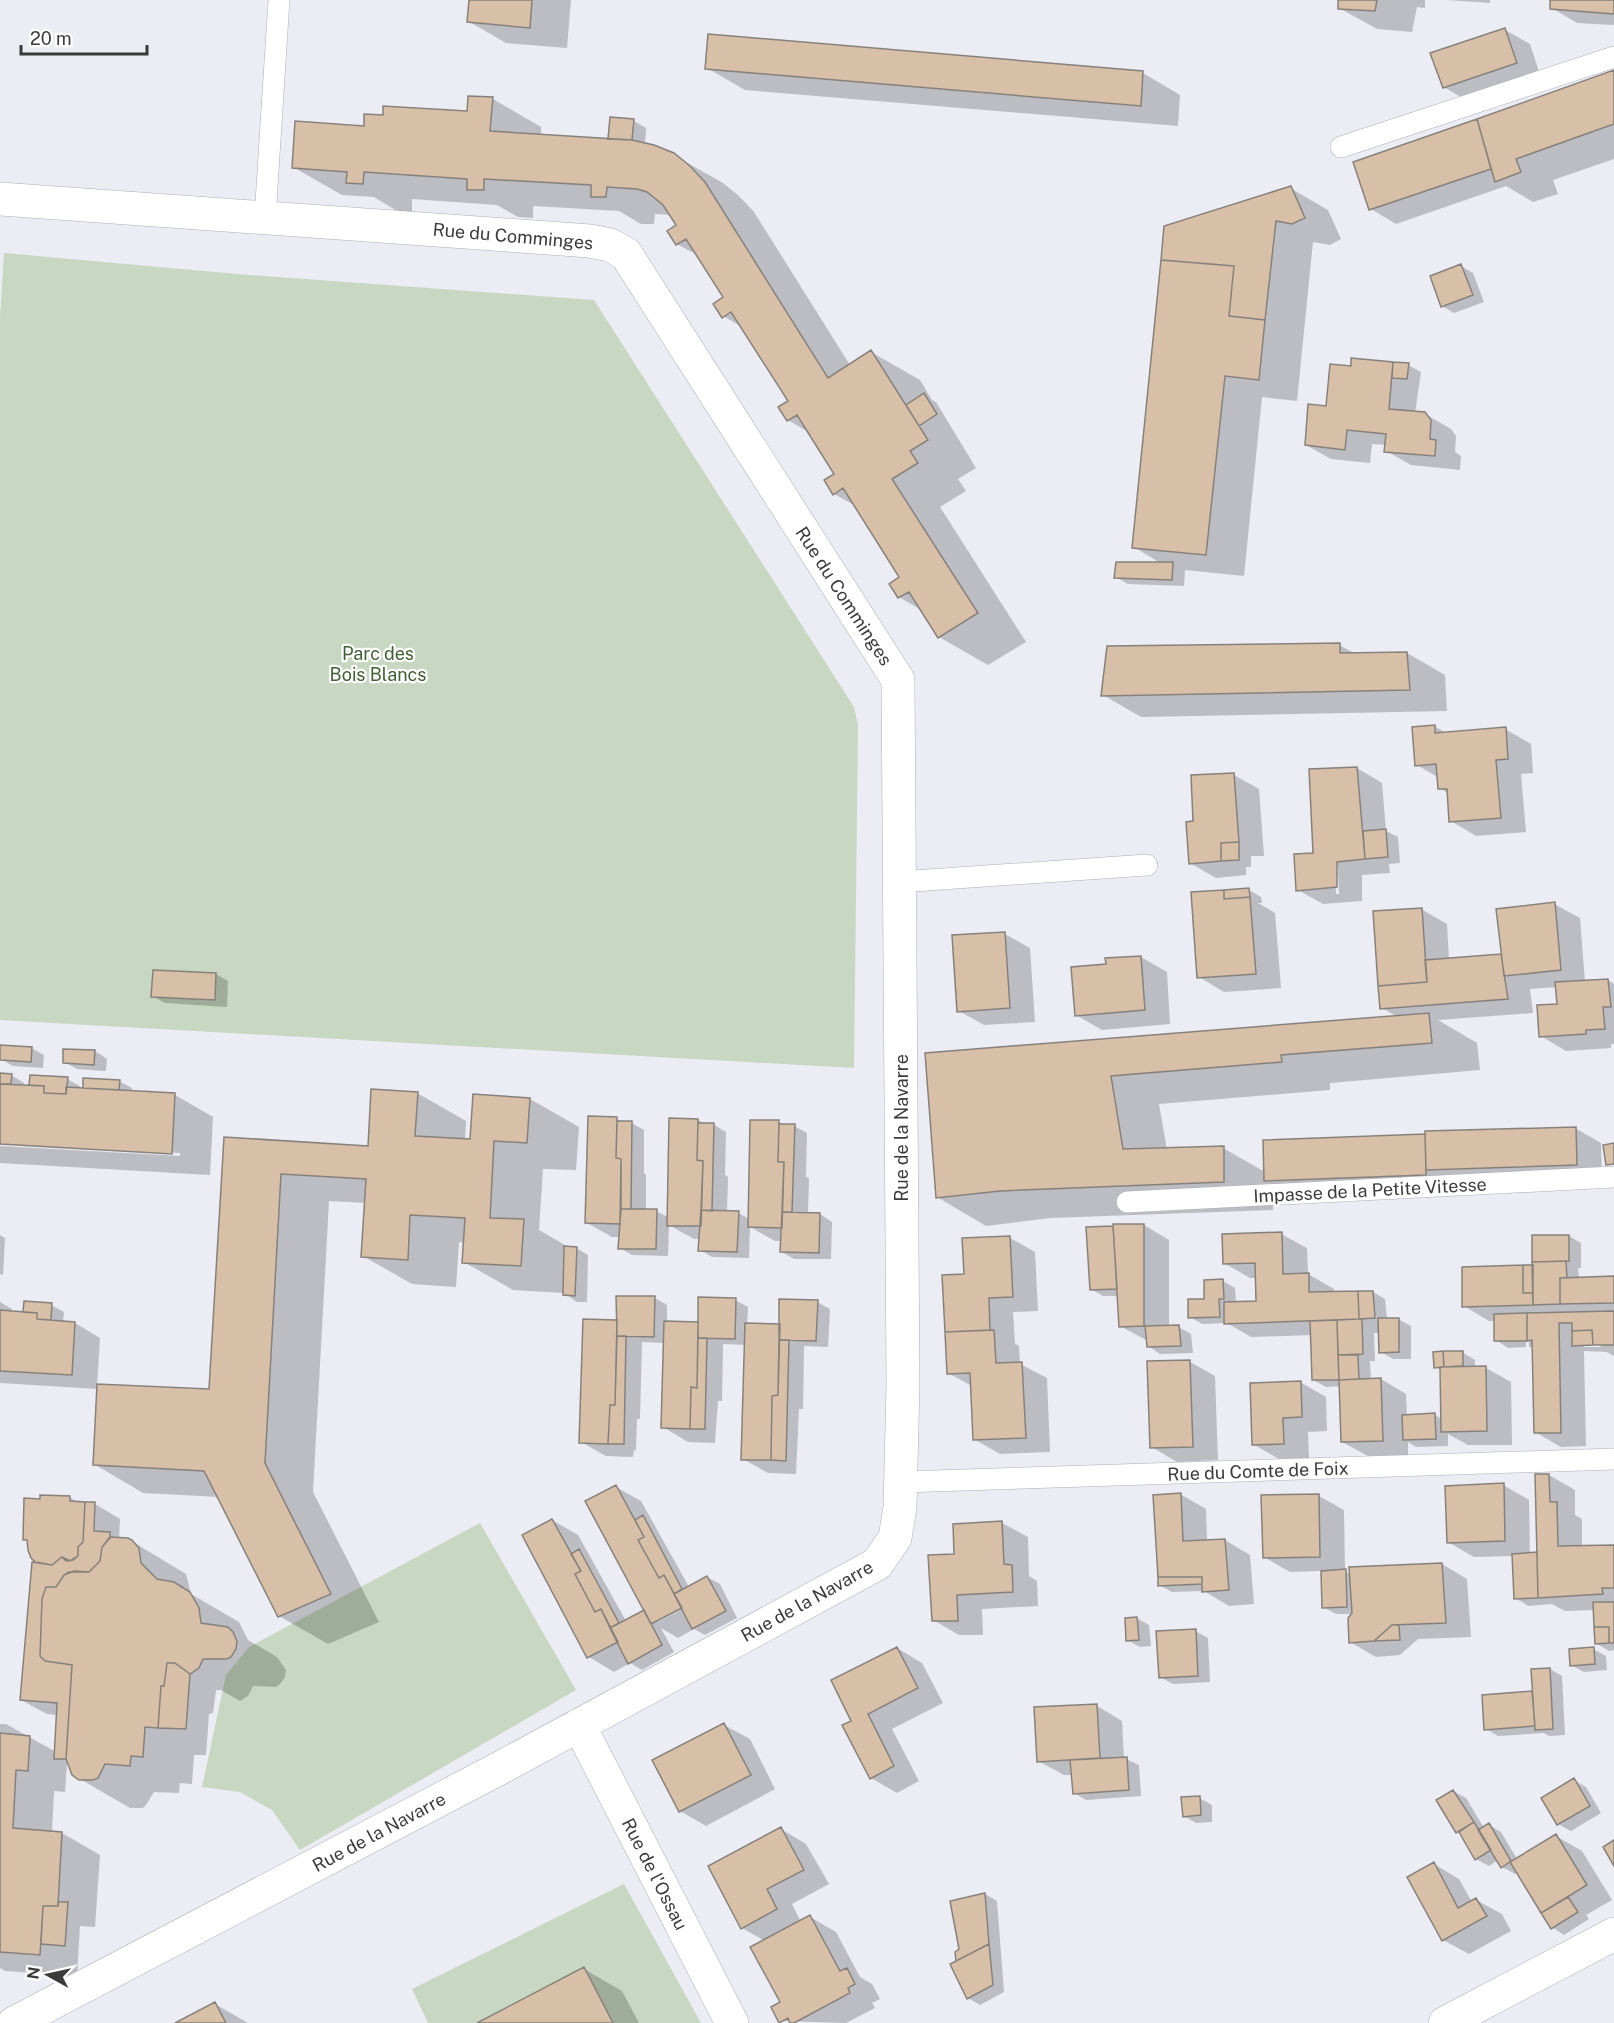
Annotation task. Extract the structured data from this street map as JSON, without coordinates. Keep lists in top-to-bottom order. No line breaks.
{"streets":{"street":["Rue du Comminges","Rue de la Navarre","Rue de l'Ossau"],"lane":["Impasse de la Petite Vitesse","Rue du Comte de Foix"]},"crossings":[["Rue du Comminges","Rue de la Navarre"],["Rue de la Navarre","Rue du Comte de Foix"],["Rue de la Navarre","Rue de l'Ossau"]],"parks":["Parc des Bois Blancs"],"scale_bar":"20 m","north":"left"}
